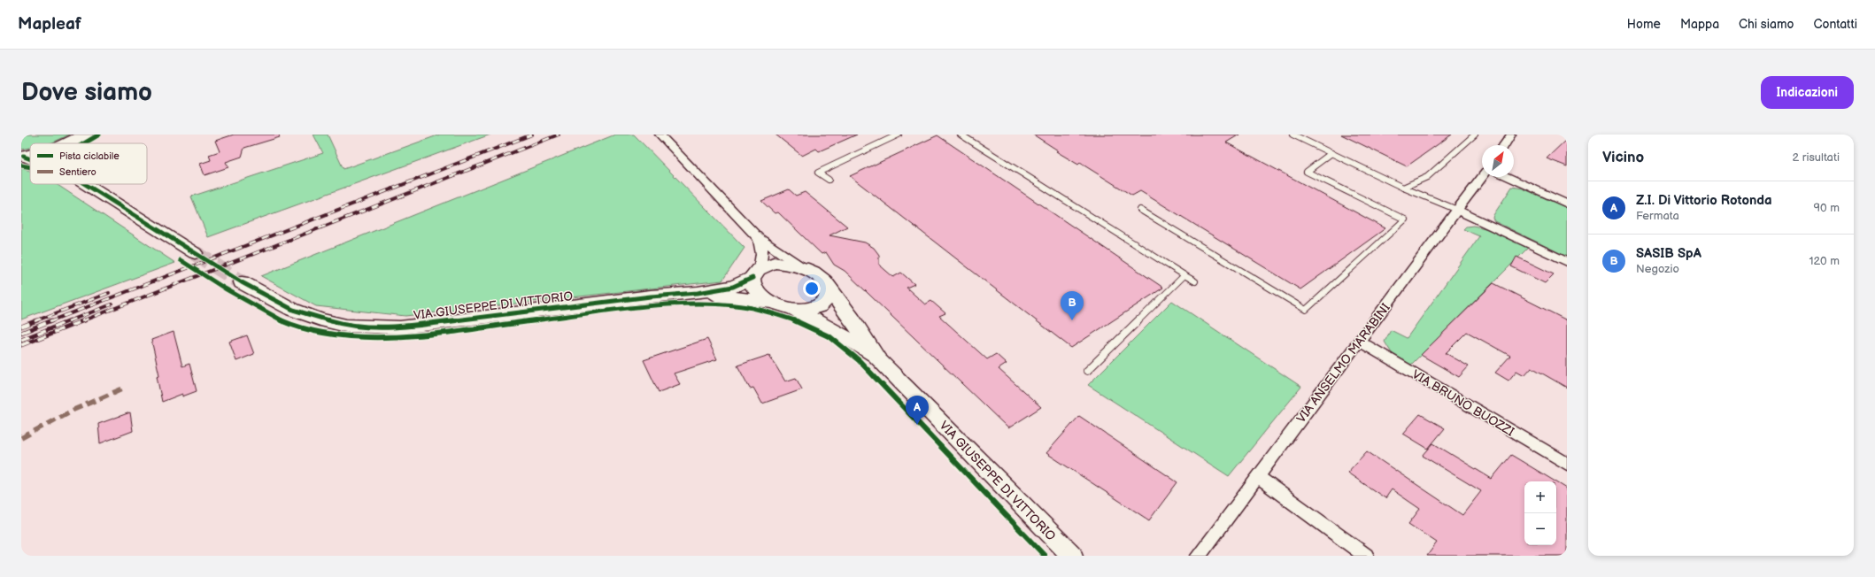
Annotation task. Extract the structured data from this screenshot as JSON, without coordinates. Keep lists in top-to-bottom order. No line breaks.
{"streets":{"street":["VIA GIUSEPPE DI VITTORIO","VIA ANSELMO MARABINI","VIA BRUNO BUOZZI"]},"crossings":[["VIA ANSELMO MARABINI","VIA BRUNO BUOZZI"]],"legend":["Pista ciclabile","Sentiero"],"north":"top right","page":{"header":"Mapleaf","nav":["Home","Mappa","Chi siamo","Contatti"],"buttons":"Indicazioni","title":"Dove siamo","heading":["Vicino","2 risultati"],"list":[{"mark":"A","name":"Z.I. Di Vittorio Rotonda","note":"Fermata","value":"90 m"},{"mark":"B","name":"SASIB SpA","note":"Negozio","value":"120 m"}],"pins":["B","A"],"map_buttons":["+","−"]}}
